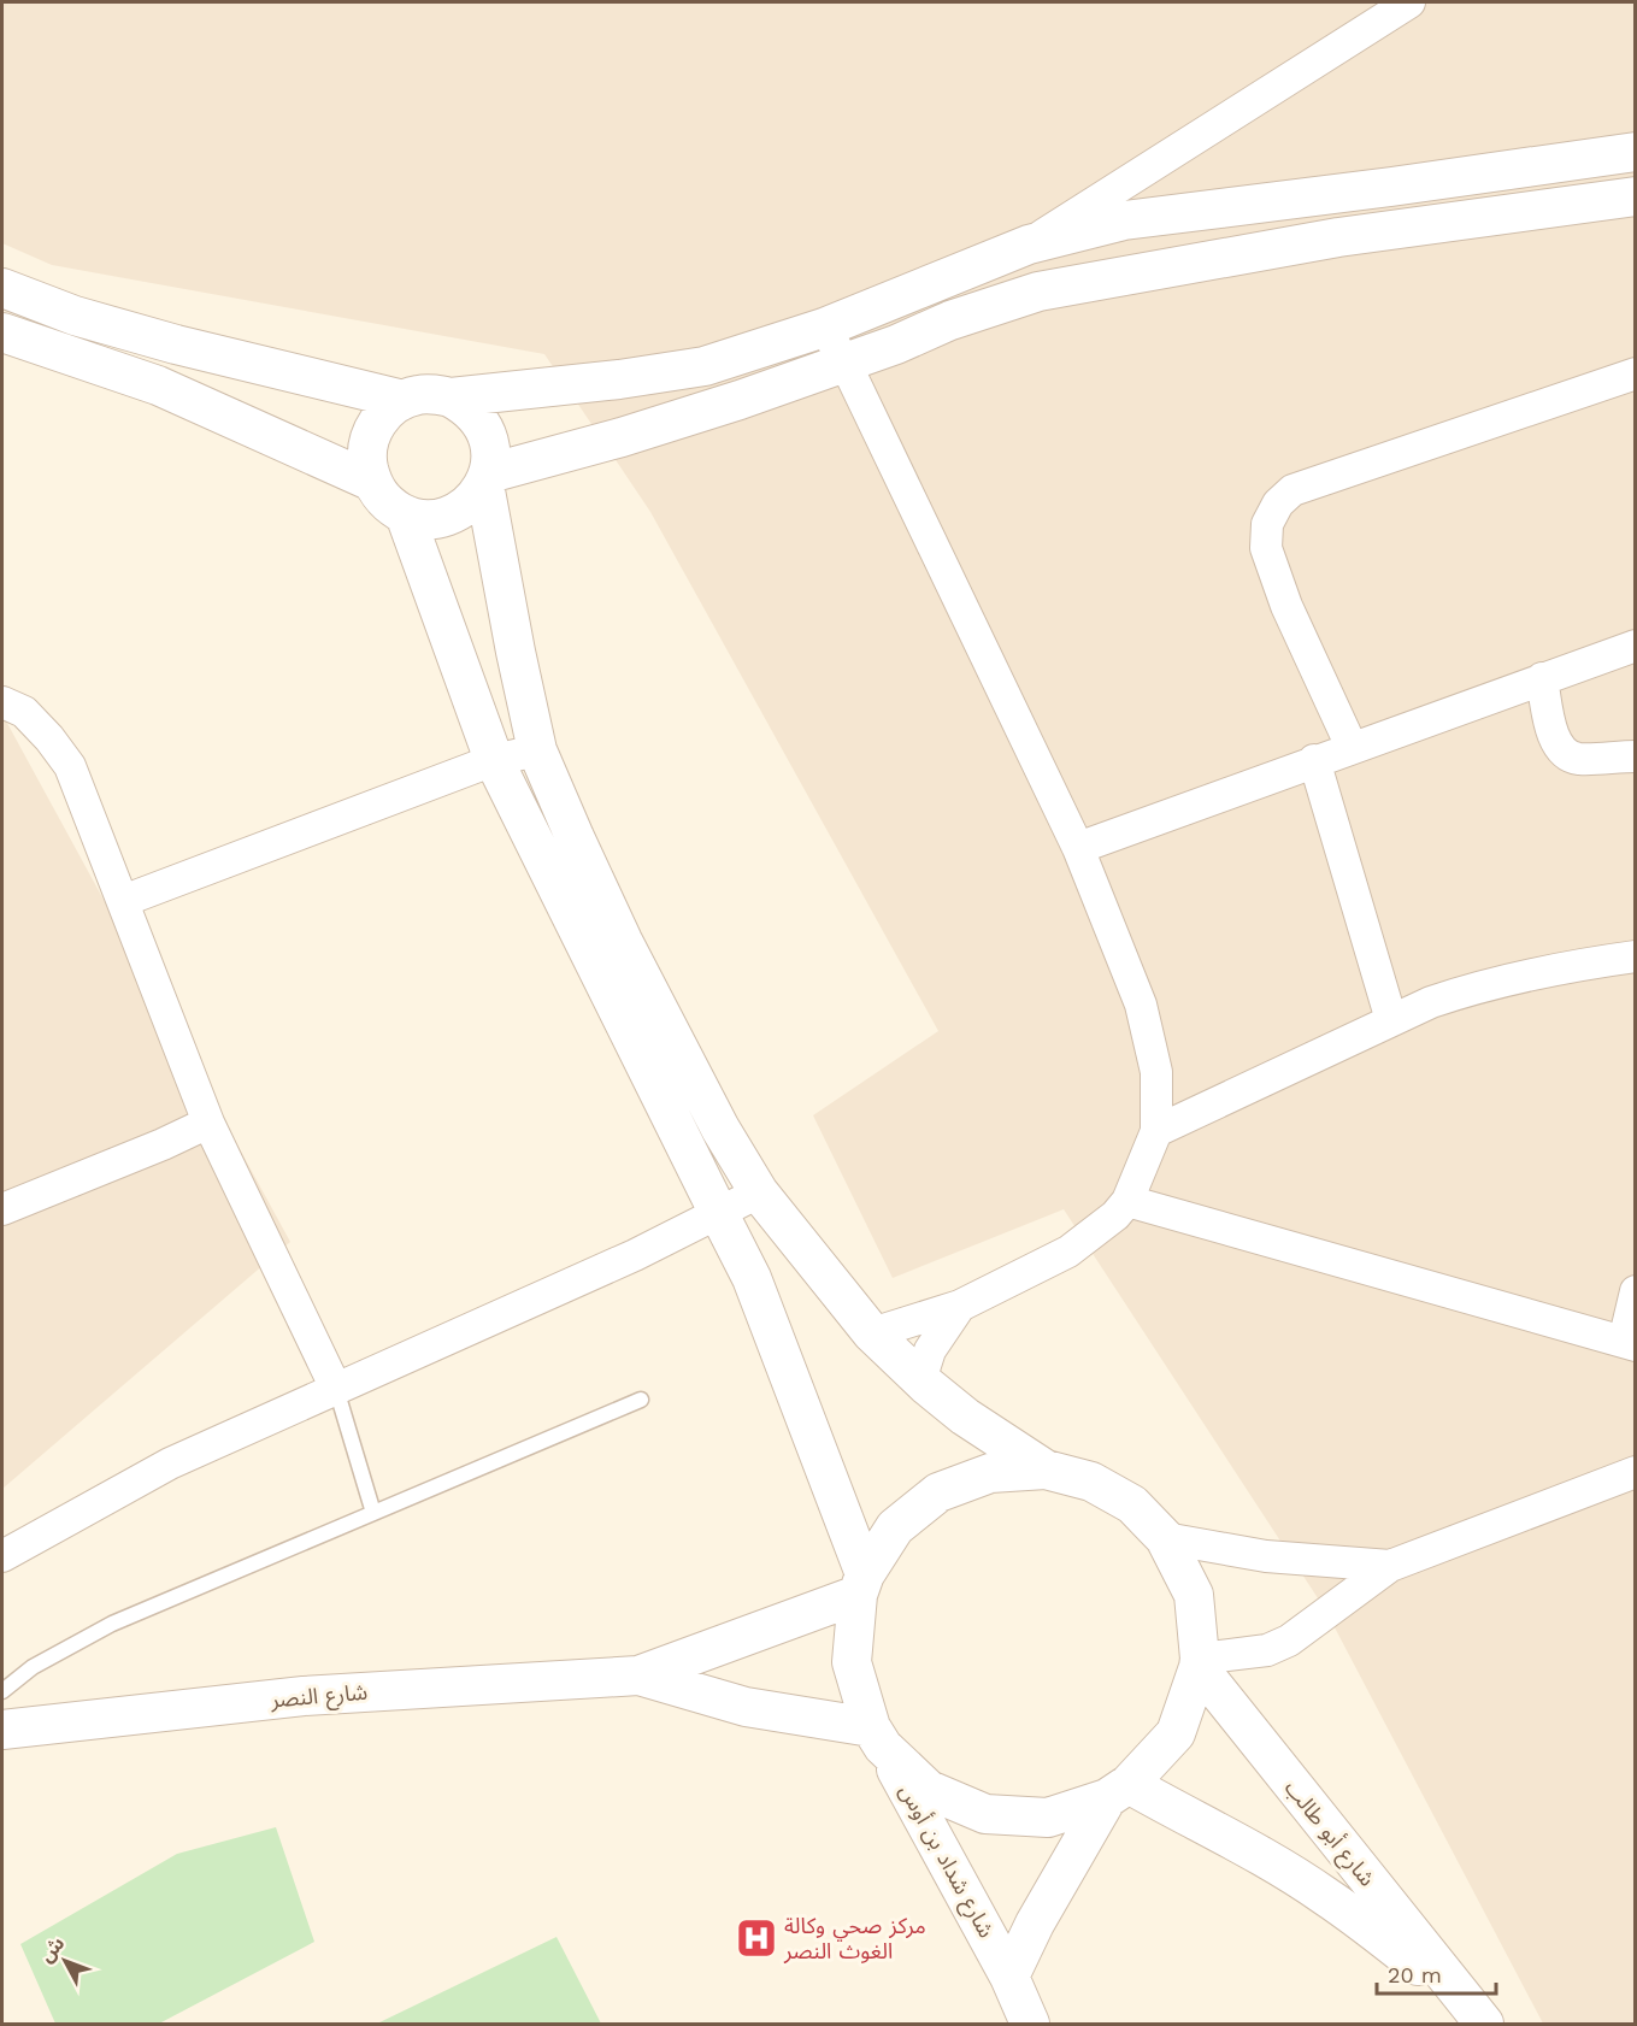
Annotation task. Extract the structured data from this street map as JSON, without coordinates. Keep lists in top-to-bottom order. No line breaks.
{"streets":{"street":["شارع النصر","شارع أبو طالب","شارع شداد بن أوس"]},"crossings":[["شارع النصر","شارع شداد بن أوس"],["شارع أبو طالب","شارع شداد بن أوس"]],"places":{"hospital":["مركز صحي وكالة الغوث النصر"]},"scale_bar":"20 m","north":"top left"}
